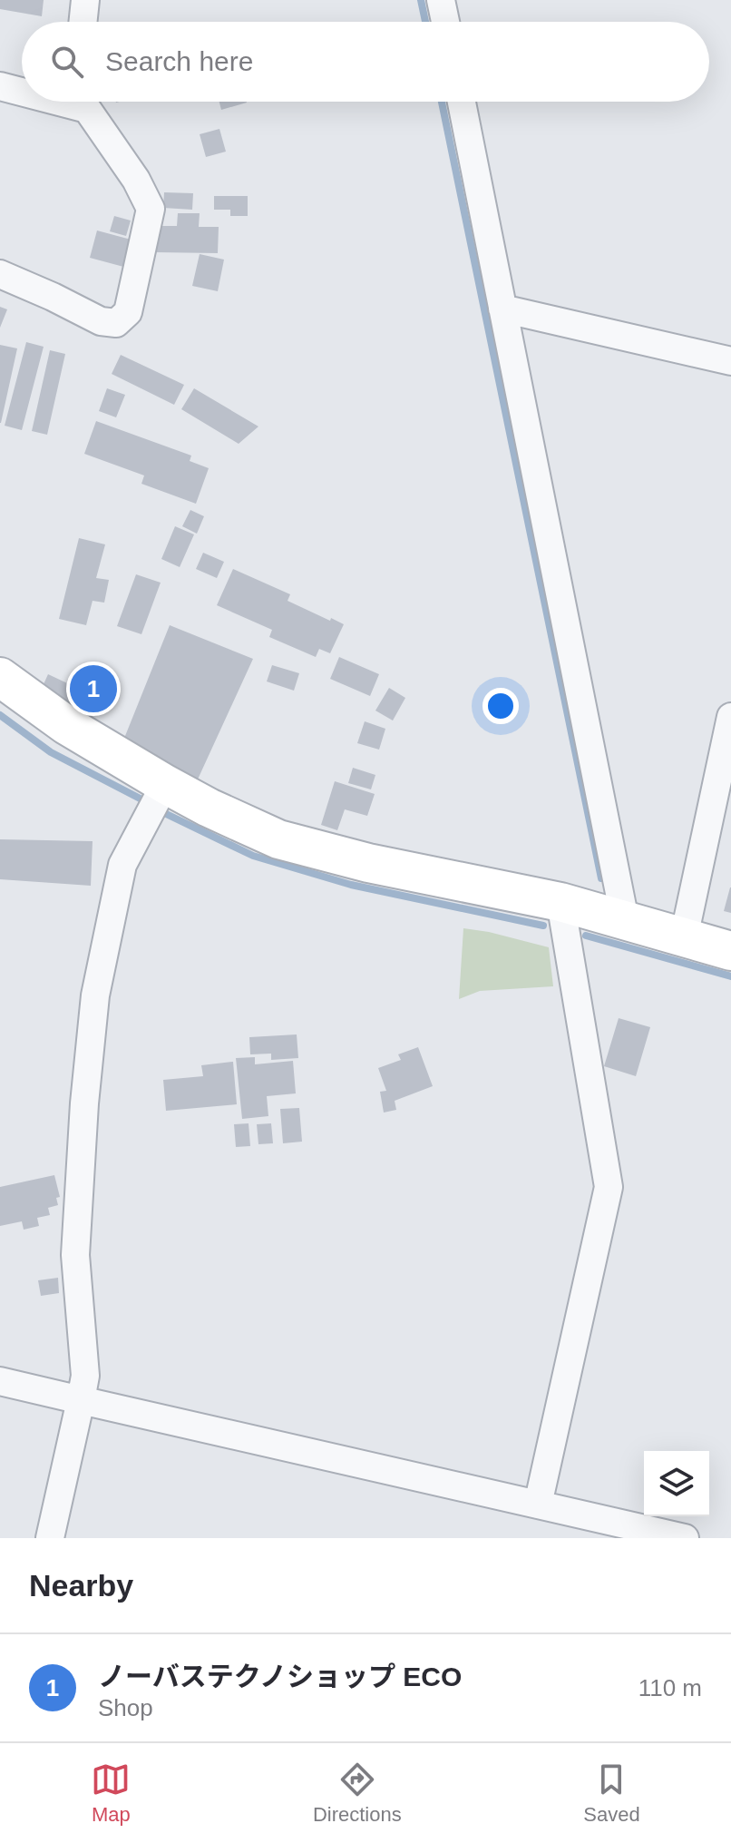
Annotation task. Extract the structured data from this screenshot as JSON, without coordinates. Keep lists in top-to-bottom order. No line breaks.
{"page":{"search":"Search here","pins":"1","heading":"Nearby","list":[{"mark":"1","name":"ノーバステクノショップ ECO","note":"Shop","value":"110 m"}],"nav":["Map","Directions","Saved"]}}
